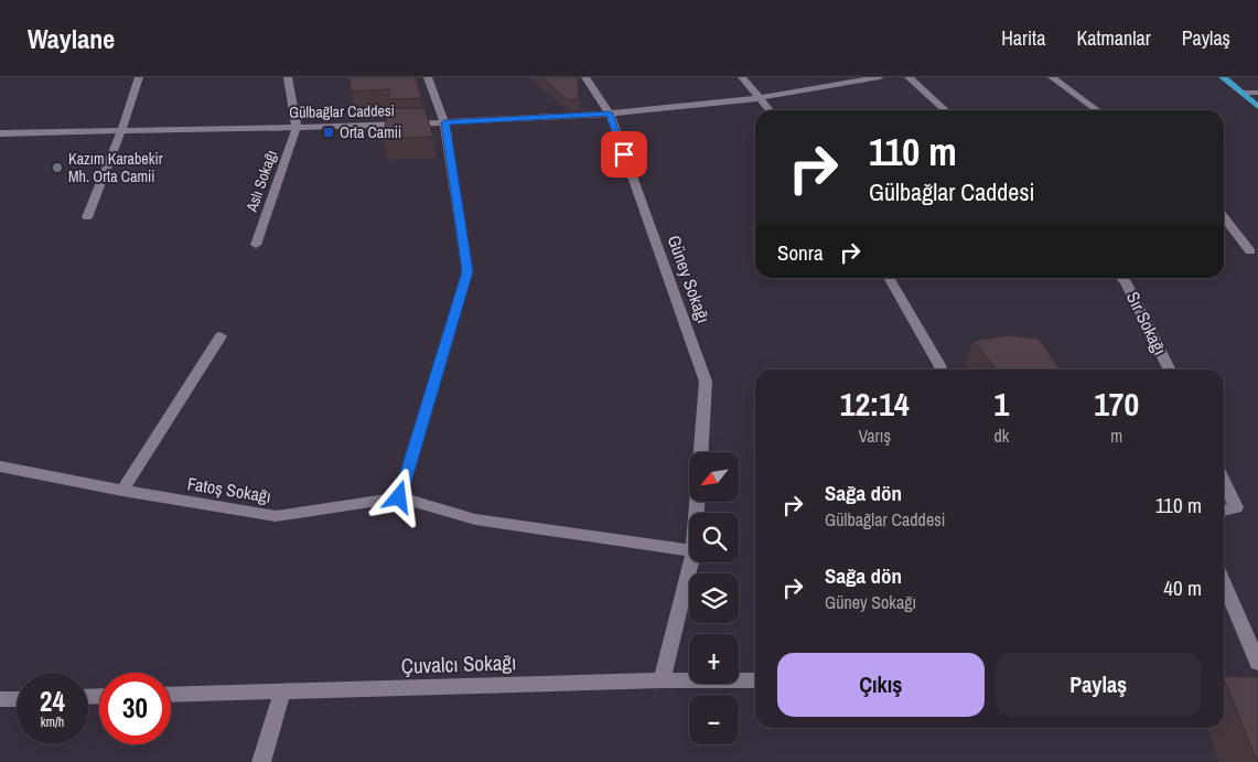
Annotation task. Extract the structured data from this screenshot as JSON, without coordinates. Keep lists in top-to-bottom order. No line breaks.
{"streets":{"street":["Gülbağlar Caddesi","Aslı Sokağı","Güney Sokağı","Sır Sokağı","Fatoş Sokağı","Çuvalcı Sokağı"]},"crossings":[["Gülbağlar Caddesi","Aslı Sokağı"],["Gülbağlar Caddesi","Güney Sokağı"]],"places":{"transit":["Orta Camii"],"other":["Kazım Karabekir Mh. Orta Camii"]},"north":"bottom left","page":{"header":"Waylane","nav":["Harita","Katmanlar","Paylaş"],"turn":["110 m","Gülbağlar Caddesi"],"then":"Sonra","eta":["12:14","Varış","1","dk","170","m"],"map_buttons":["+","−"],"list":[{"name":"Sağa dön","note":"Gülbağlar Caddesi","value":"110 m"},{"name":"Sağa dön","note":"Güney Sokağı","value":"40 m"}],"buttons":["Çıkış","Paylaş"],"speed":"24 km/h","limit":"30"}}
